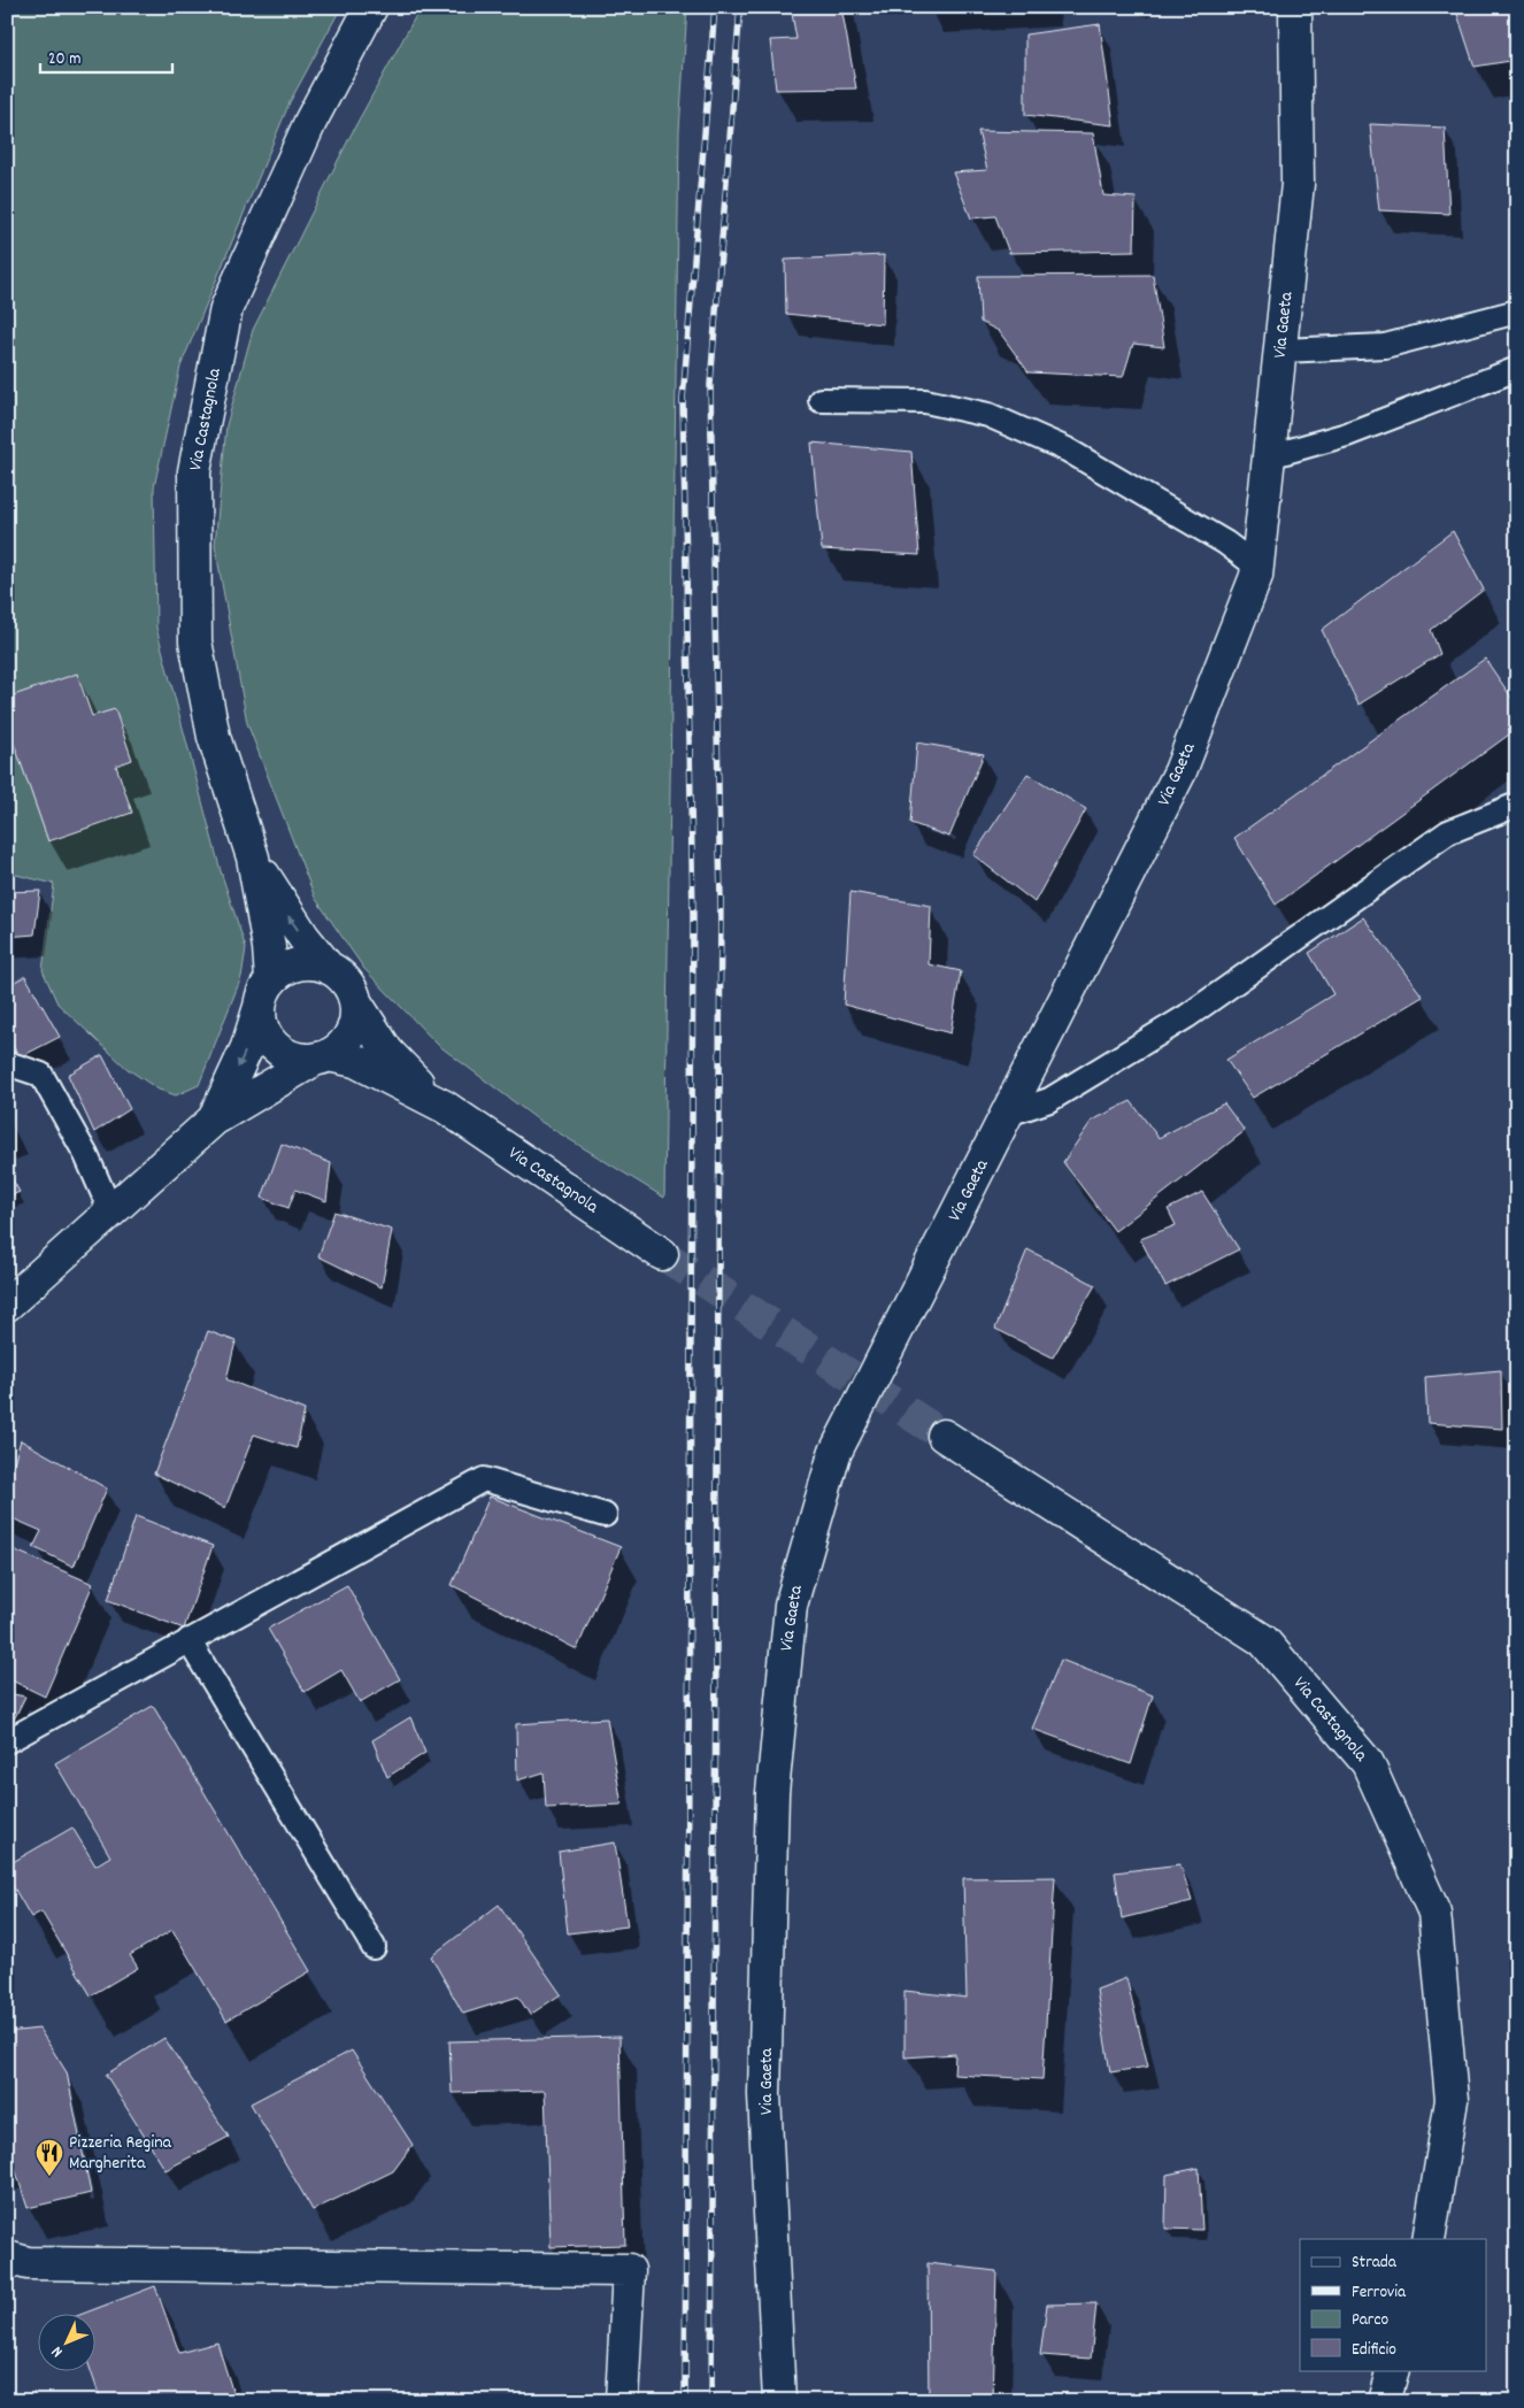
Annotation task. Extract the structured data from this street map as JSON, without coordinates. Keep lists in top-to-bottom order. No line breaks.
{"streets":{"street":["Via Gaeta","Via Castagnola"]},"places":{"restaurant":["Pizzeria Regina Margherita"]},"legend":["Strada","Ferrovia","Parco","Edificio"],"scale_bar":"20 m","north":"bottom left"}
